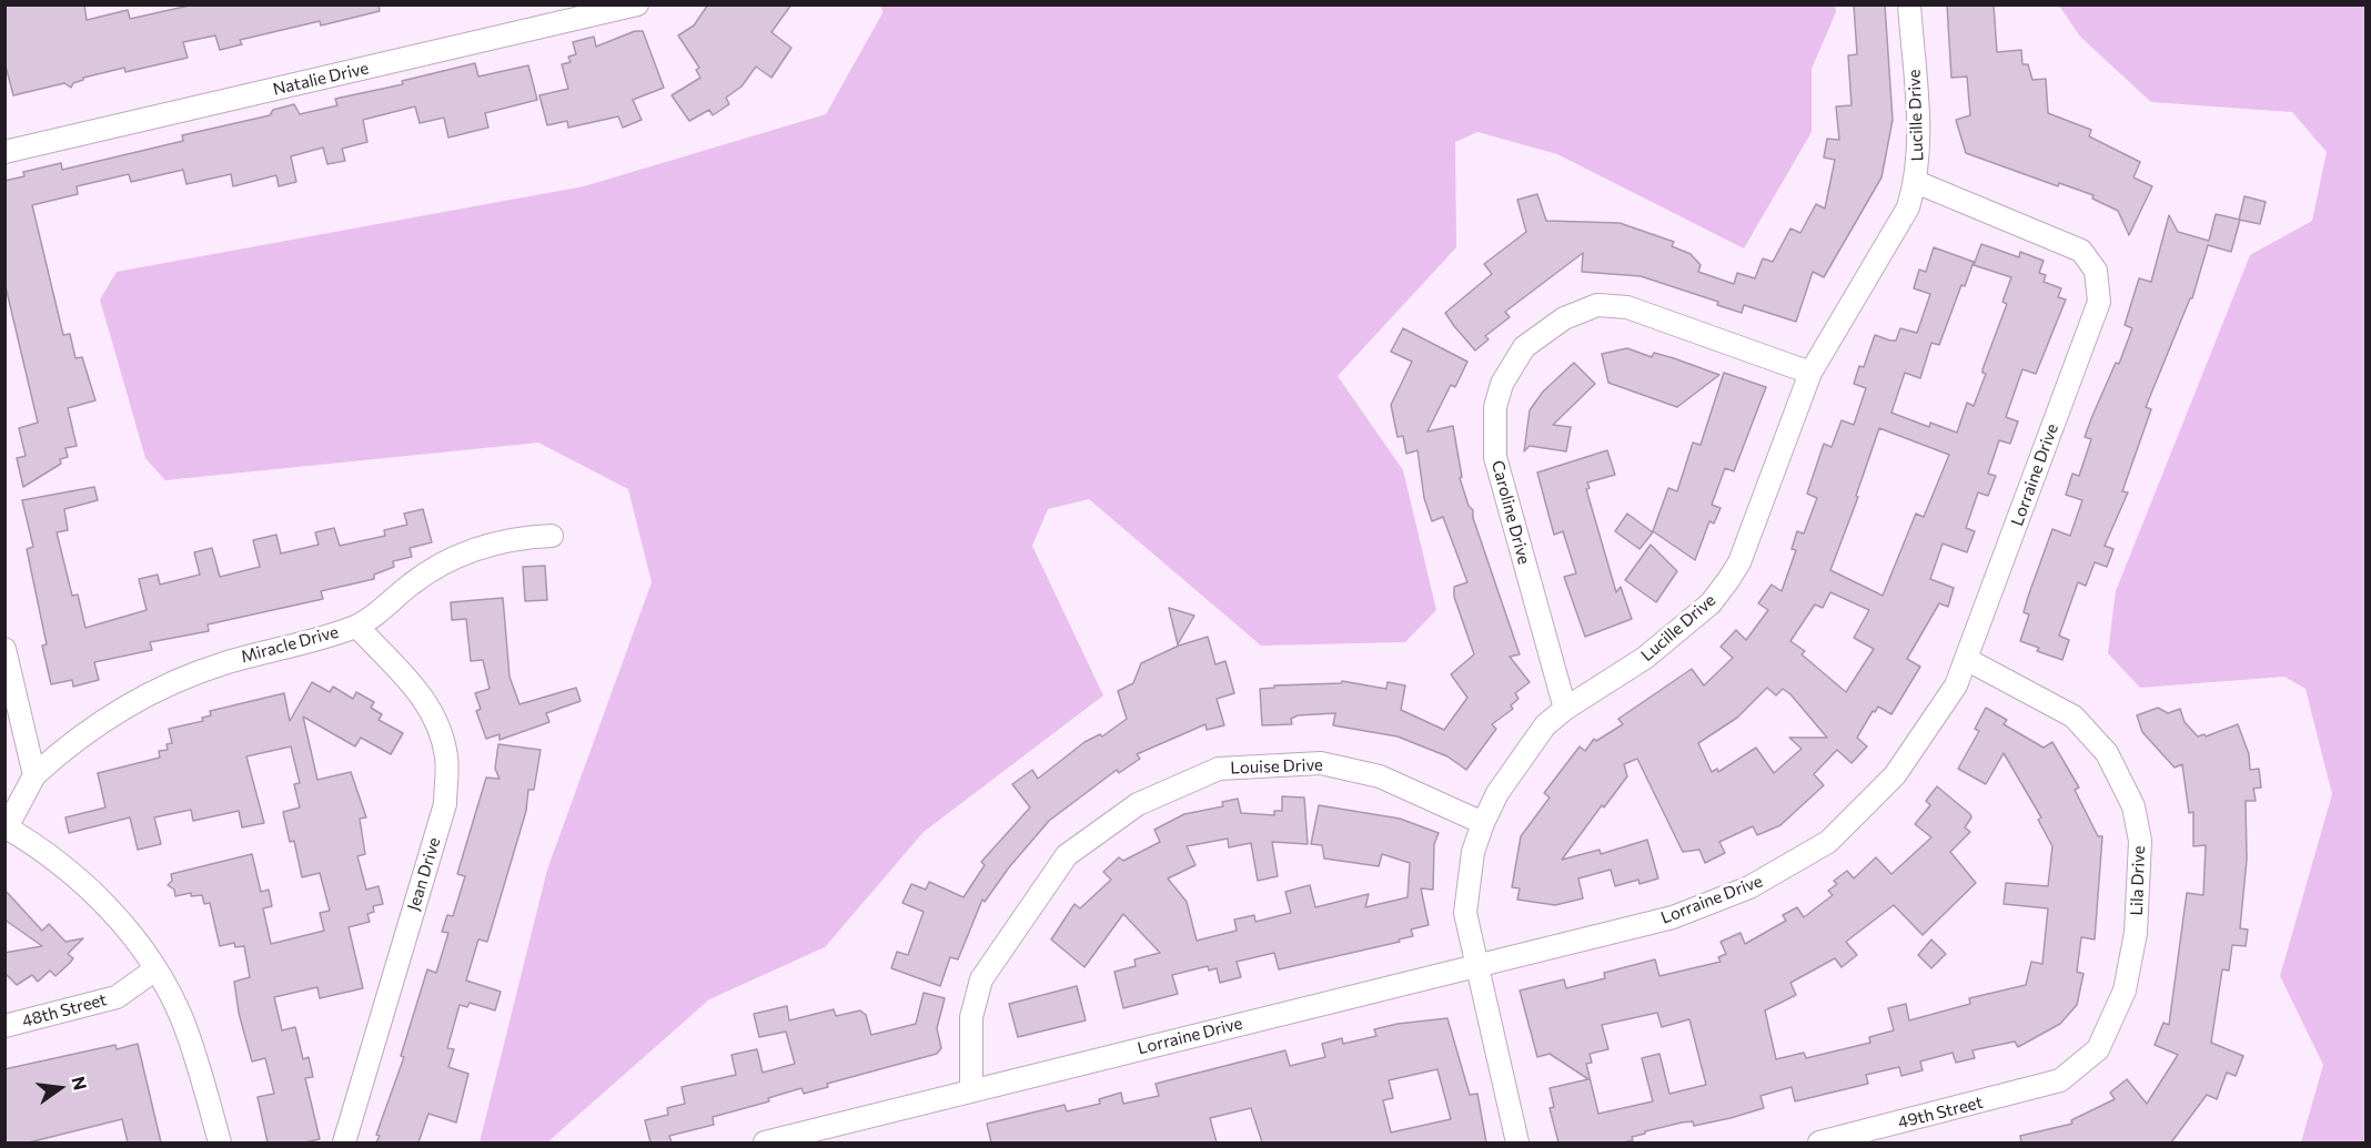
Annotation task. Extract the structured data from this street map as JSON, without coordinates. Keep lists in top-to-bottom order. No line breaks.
{"streets":{"street":["Natalie Drive","Lucille Drive","Lorraine Drive","Caroline Drive","Miracle Drive","Louise Drive","Jean Drive","Lila Drive","48th Street","49th Street"]},"crossings":[["Lucille Drive","Lorraine Drive"],["Lucille Drive","Caroline Drive"],["Lucille Drive","Louise Drive"],["Lorraine Drive","Louise Drive"],["Lorraine Drive","Lila Drive"],["Miracle Drive","Jean Drive"],["Lila Drive","49th Street"]],"north":"right"}
